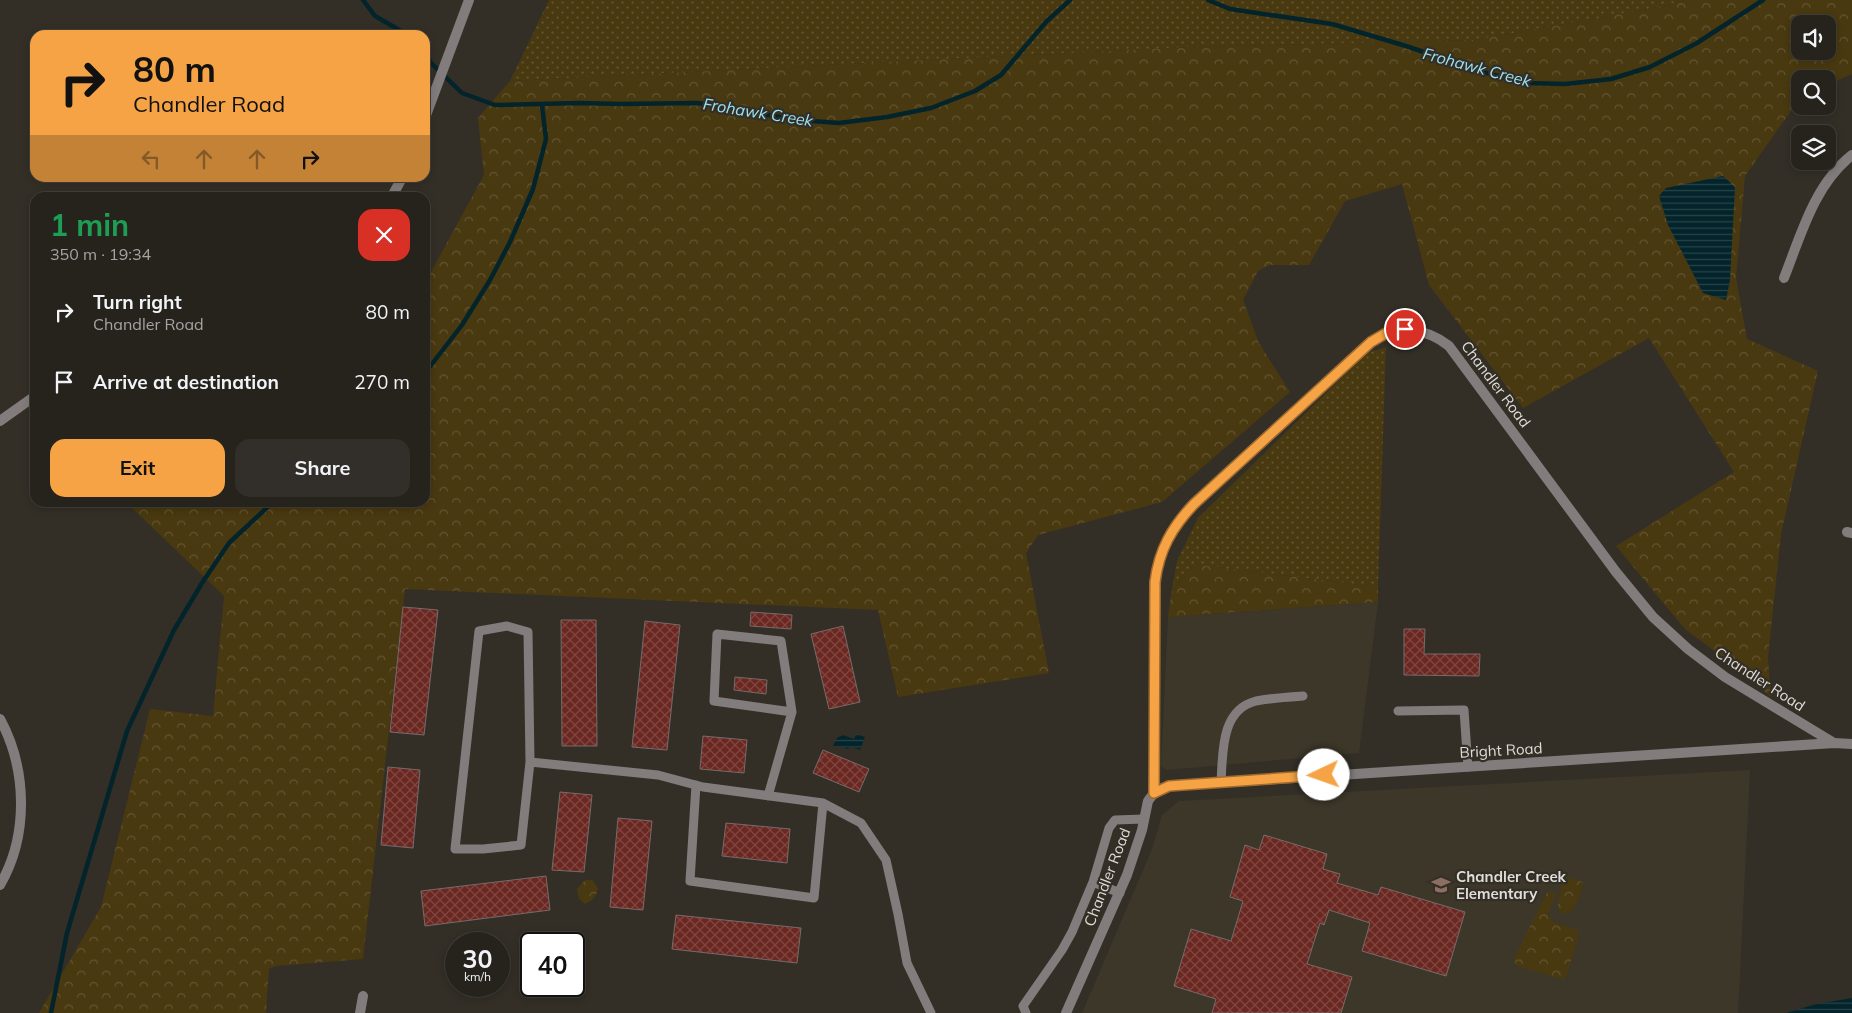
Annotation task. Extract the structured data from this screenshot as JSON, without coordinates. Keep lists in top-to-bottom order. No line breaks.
{"streets":{"street":["Chandler Road","Bright Road"]},"crossings":[["Chandler Road","Bright Road"]],"water":["Frohawk Creek"],"places":{"school or university":["Chandler Creek Elementary"]},"page":{"turn":["80 m","Chandler Road"],"heading":["1 min","350 m · 19:34"],"list":[{"name":"Turn right","note":"Chandler Road","value":"80 m"},{"name":"Arrive at destination","value":"270 m"}],"buttons":["Exit","Share"],"speed":"30 km/h","limit":"40"}}
